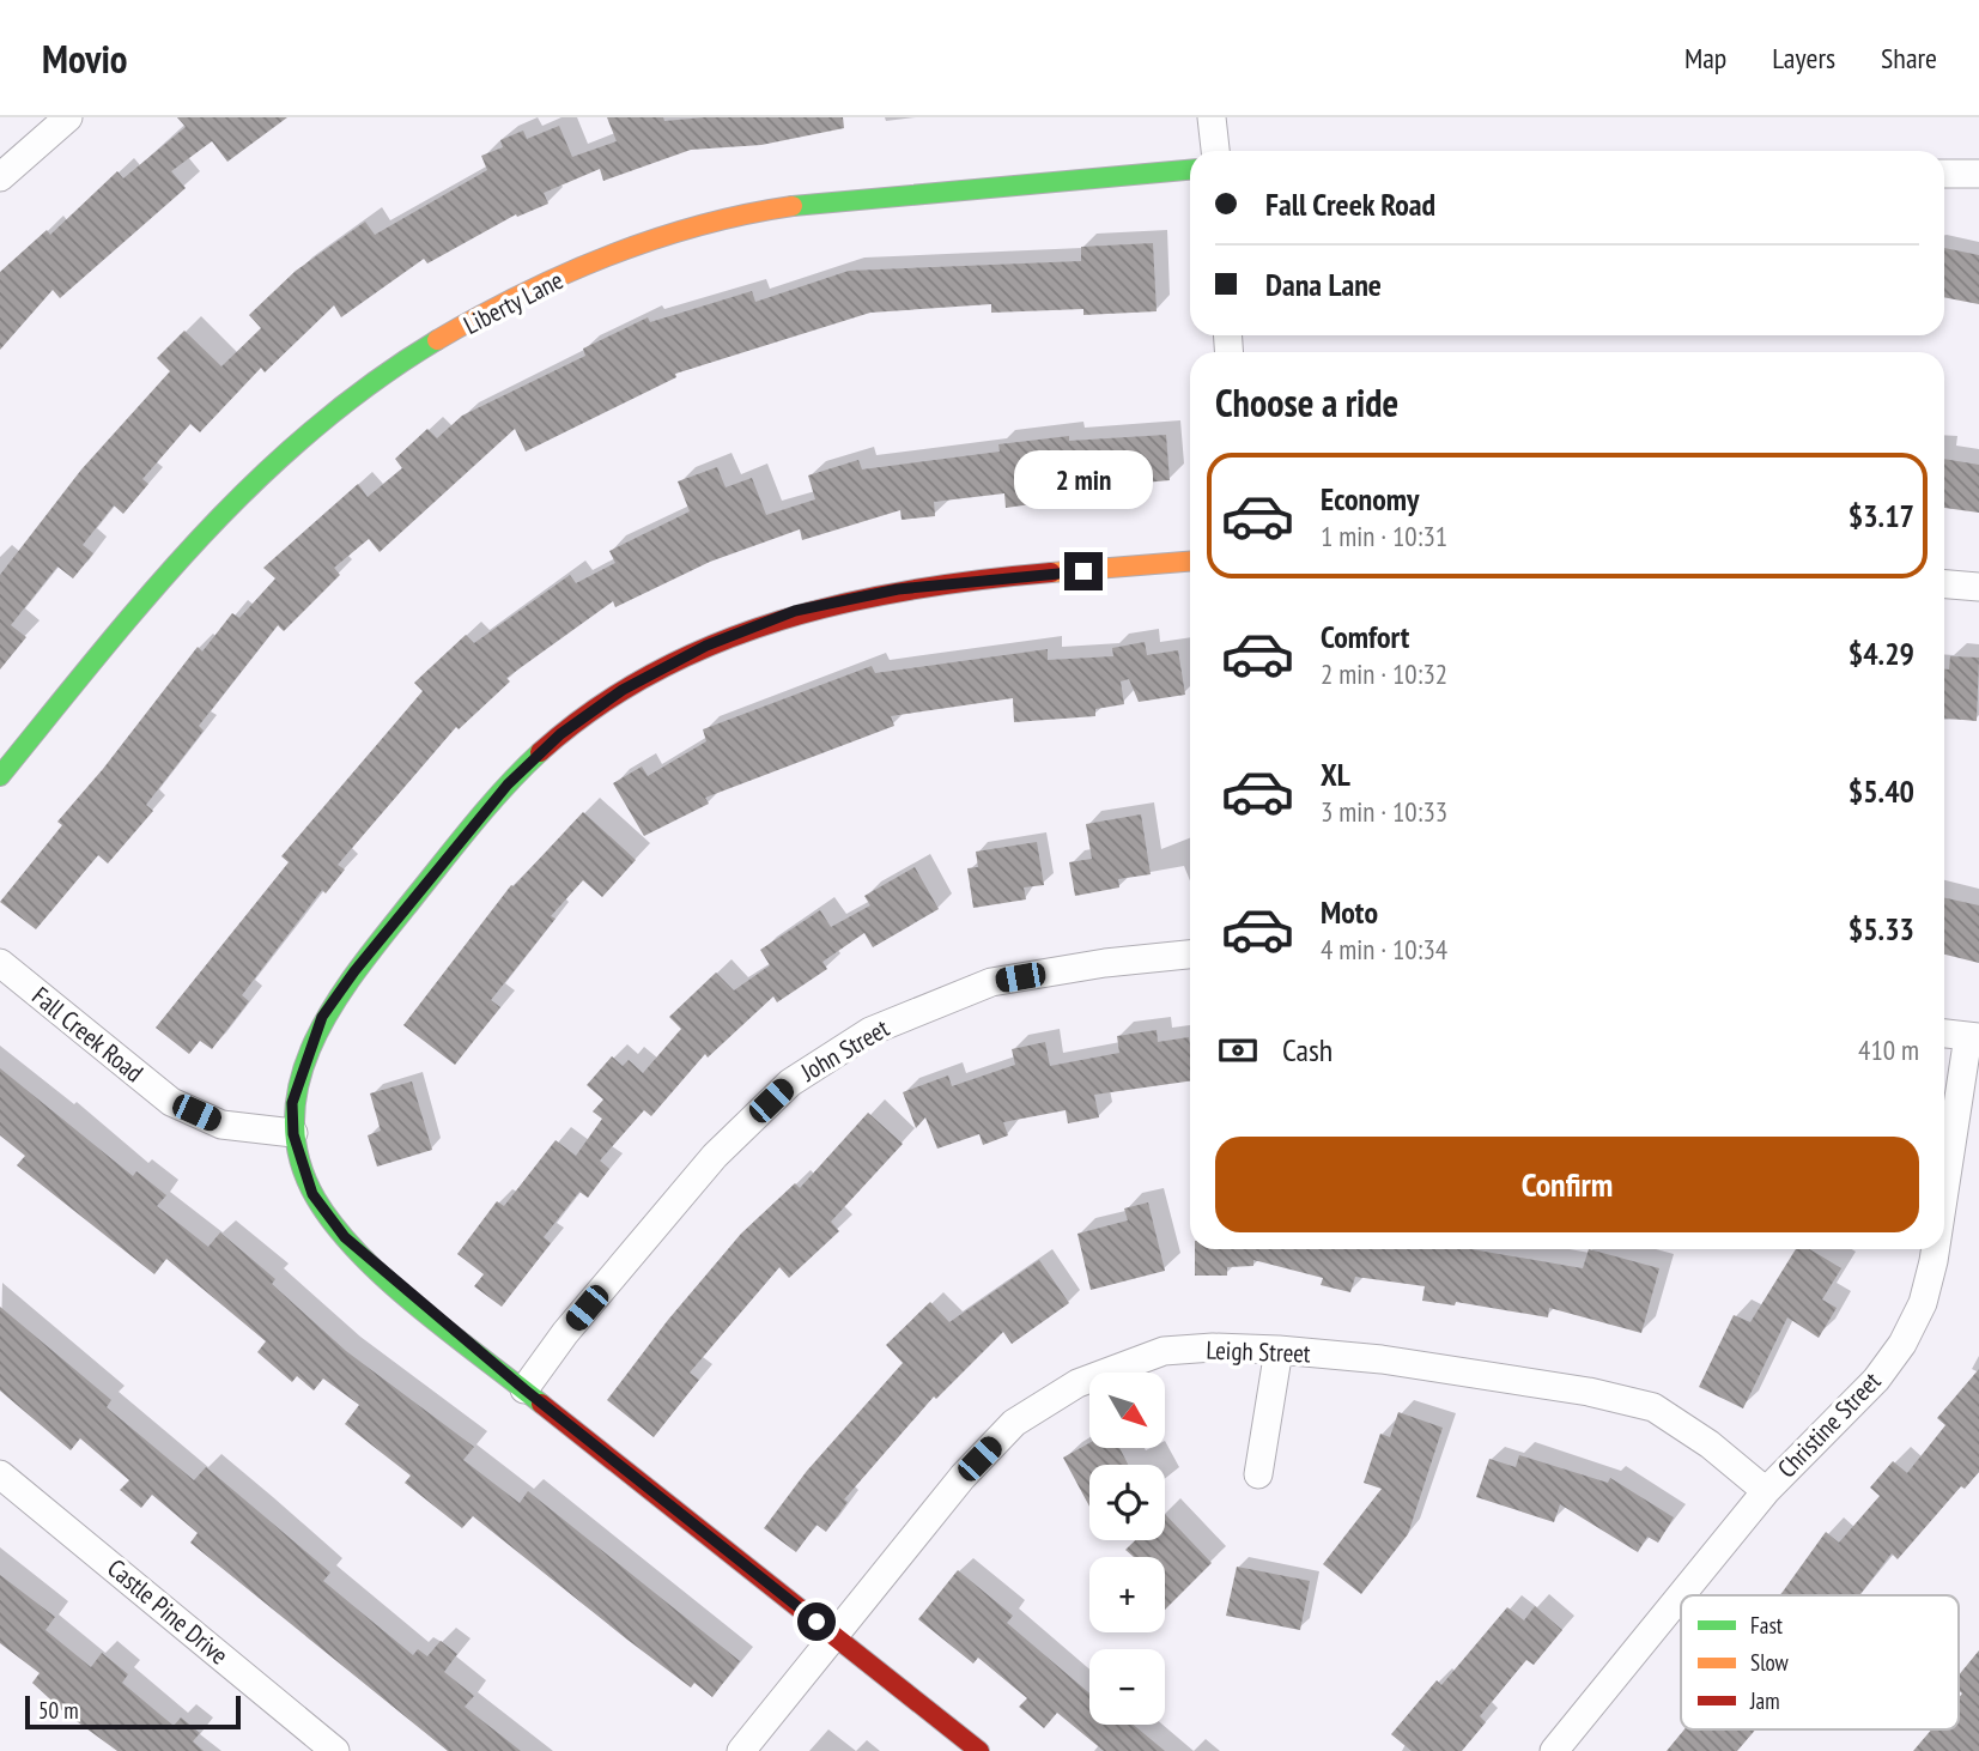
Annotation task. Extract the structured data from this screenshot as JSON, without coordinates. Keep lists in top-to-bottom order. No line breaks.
{"streets":{"street":["Liberty Lane","Fall Creek Road","John Street","Leigh Street","Christine Street","Castle Pine Drive"]},"crossings":[["Leigh Street","Christine Street"]],"legend":["Fast","Slow","Jam"],"scale_bar":"50 m","north":"bottom right","page":{"header":"Movio","nav":["Map","Layers","Share"],"banner":["Fall Creek Road","Dana Lane"],"heading":"Choose a ride","bubble":"2 min","list":[{"name":"Economy","note":"1 min · 10:31","value":"$3.17"},{"name":"Comfort","note":"2 min · 10:32","value":"$4.29"},{"name":"XL","note":"3 min · 10:33","value":"$5.40"},{"name":"Moto","note":"4 min · 10:34","value":"$5.33"}],"pay":["Cash","410 m"],"buttons":"Confirm","map_buttons":["+","−"],"scale":"50 m"}}
